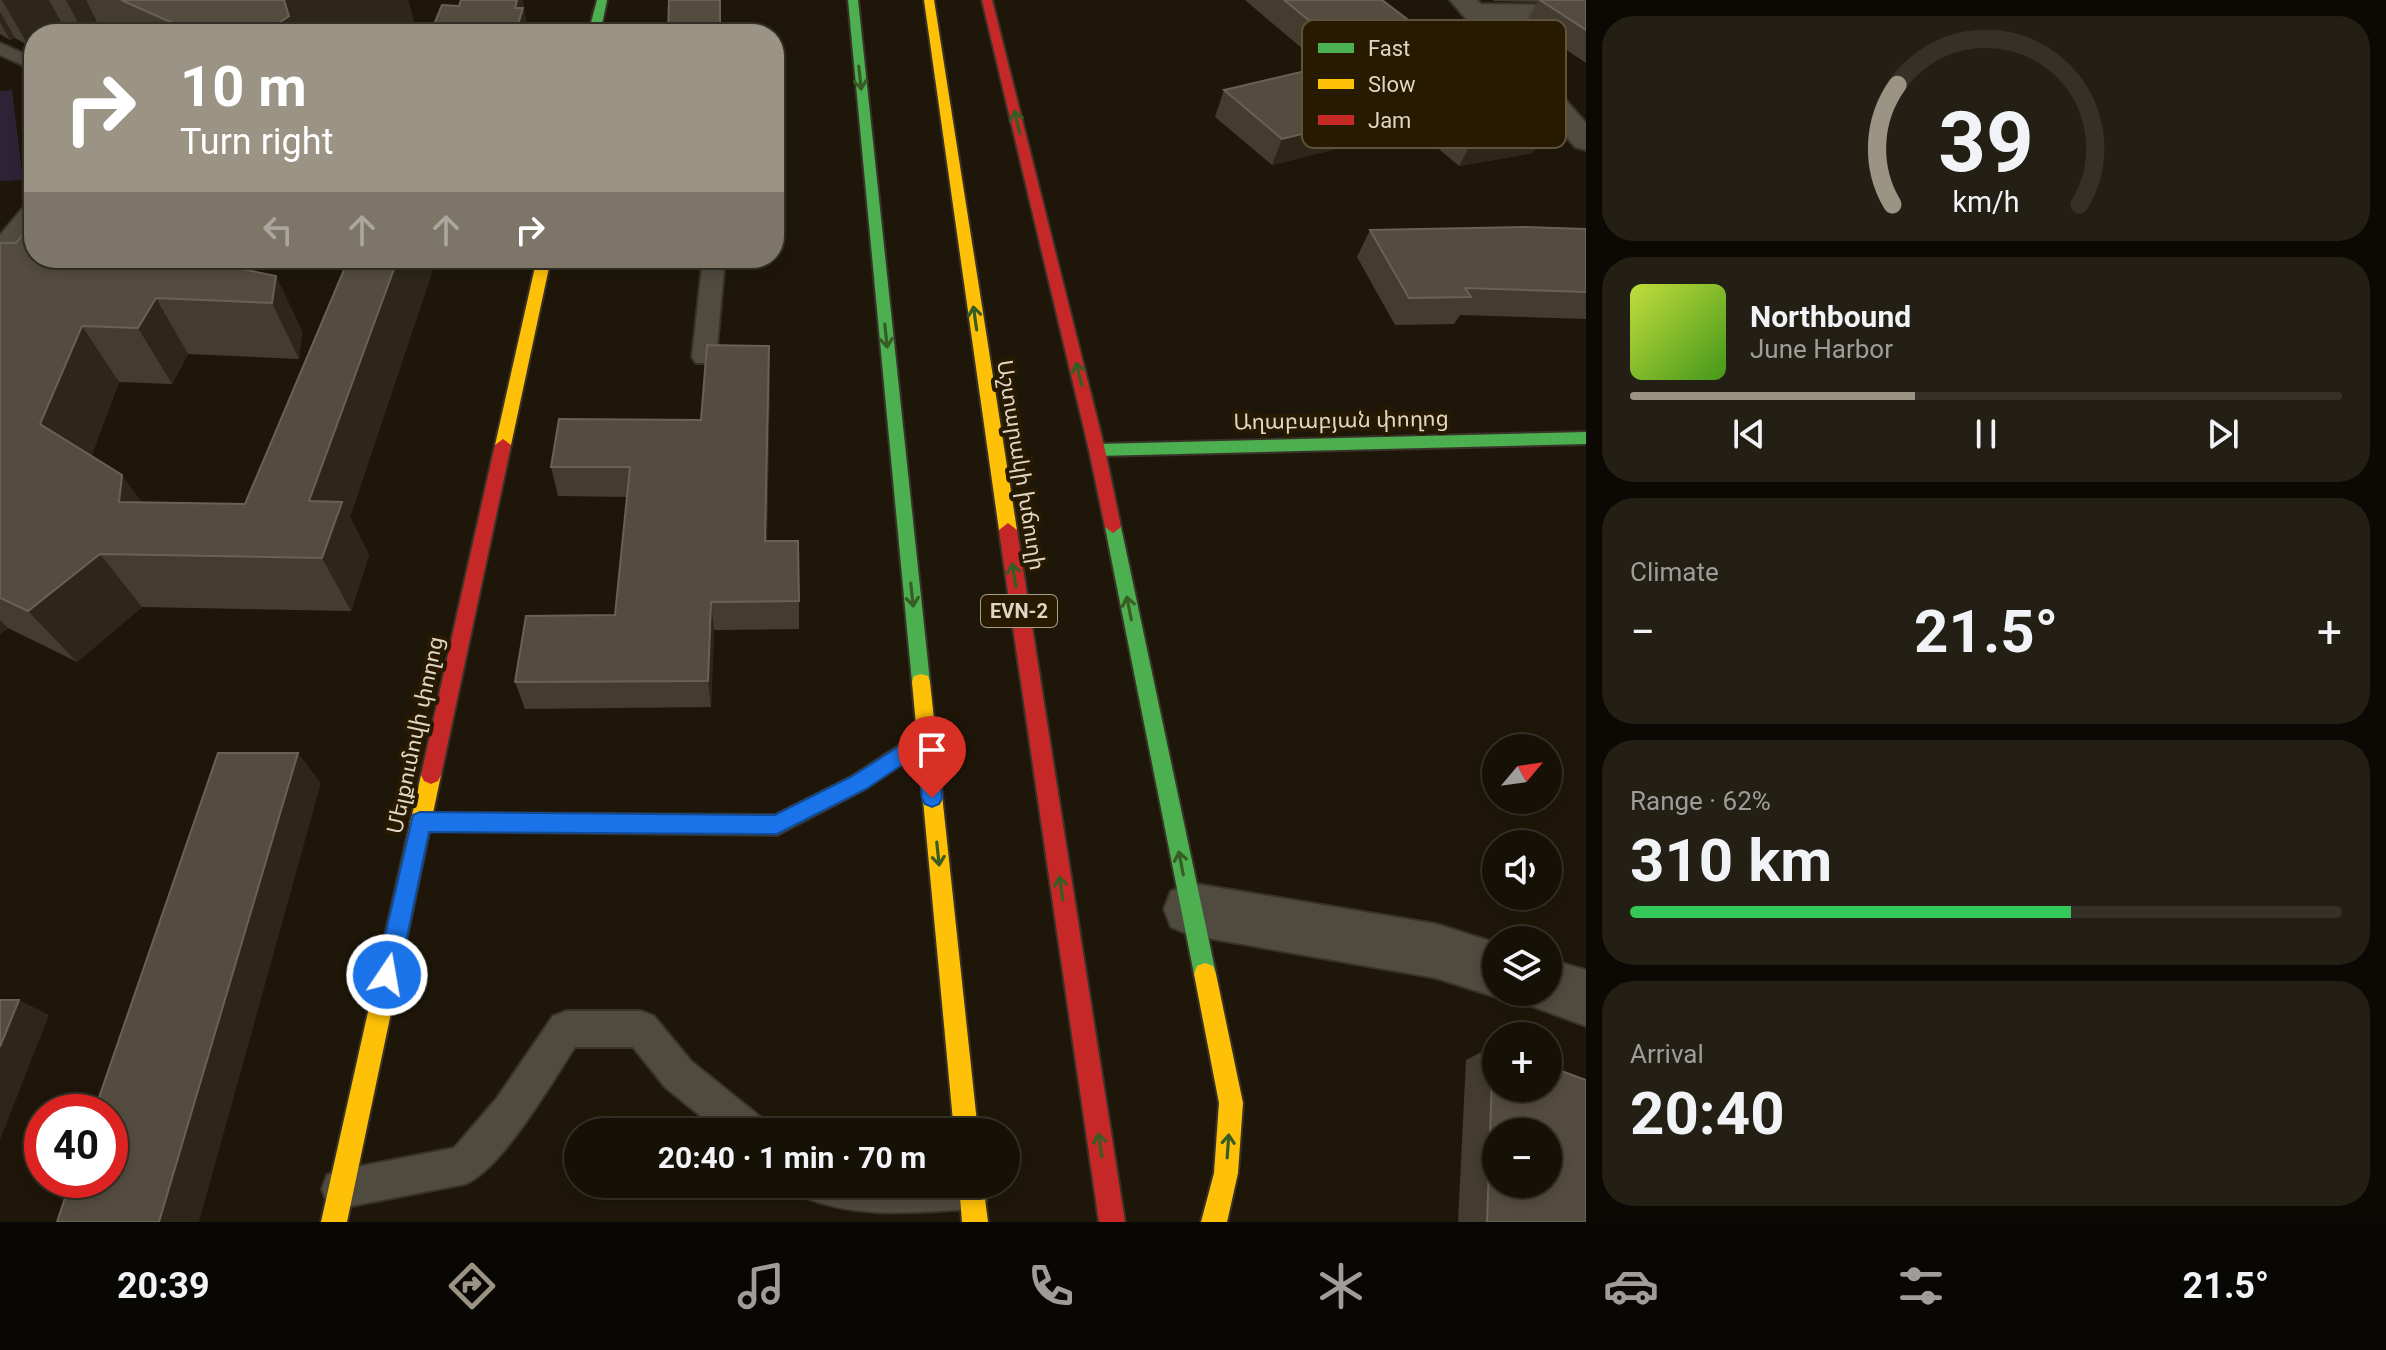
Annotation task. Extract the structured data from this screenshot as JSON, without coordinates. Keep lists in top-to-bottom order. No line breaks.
{"streets":{"street":["Աղաբաբյան փողոց","Աշտարակի խճուղի","EVN-2","Մելքումովի փողոց"]},"legend":["Fast","Slow","Jam"],"north":"top right","page":{"turn":["10 m","Turn right"],"song":["Northbound","June Harbor"],"tile":["Climate",["Range · 62%","310 km"],["Arrival","20:40"]],"heat":["−","21.5°","+"],"map_buttons":["+","−"],"limit":"40","trip":"20:40 · 1 min · 70 m","tabs":["20:39","21.5°"],"gauge":["39","km/h"]}}
